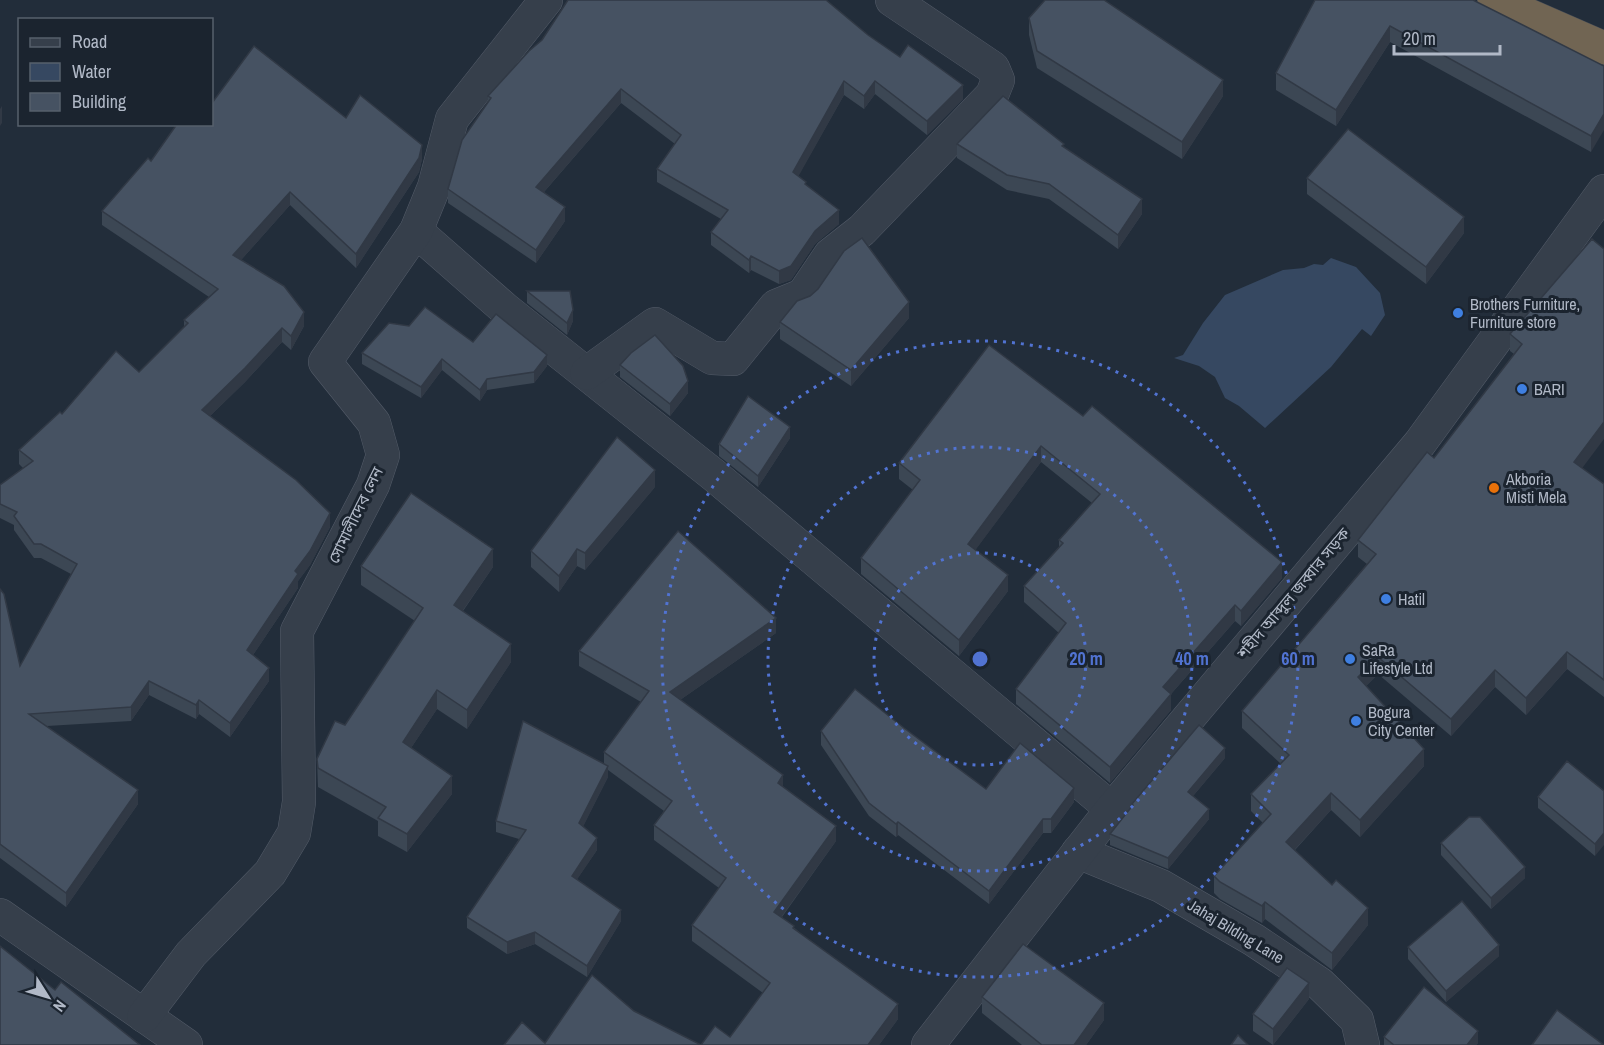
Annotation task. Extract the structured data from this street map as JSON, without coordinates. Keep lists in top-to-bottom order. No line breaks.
{"streets":{"street":["সোমালীদেব লেন","শহীদ আব্দুল জব্বার সড়ক","Jahaj Bilding Lane"]},"crossings":[["শহীদ আব্দুল জব্বার সড়ক","Jahaj Bilding Lane"]],"places":["Brothers Furniture, Furniture store","BARI","Akboria Misti Mela","Hatil","SaRa Lifestyle Ltd","Bogura City Center"],"legend":["Road","Water","Building"],"scale_bar":"20 m","north":"bottom right","rings":["20 m","40 m","60 m"]}
